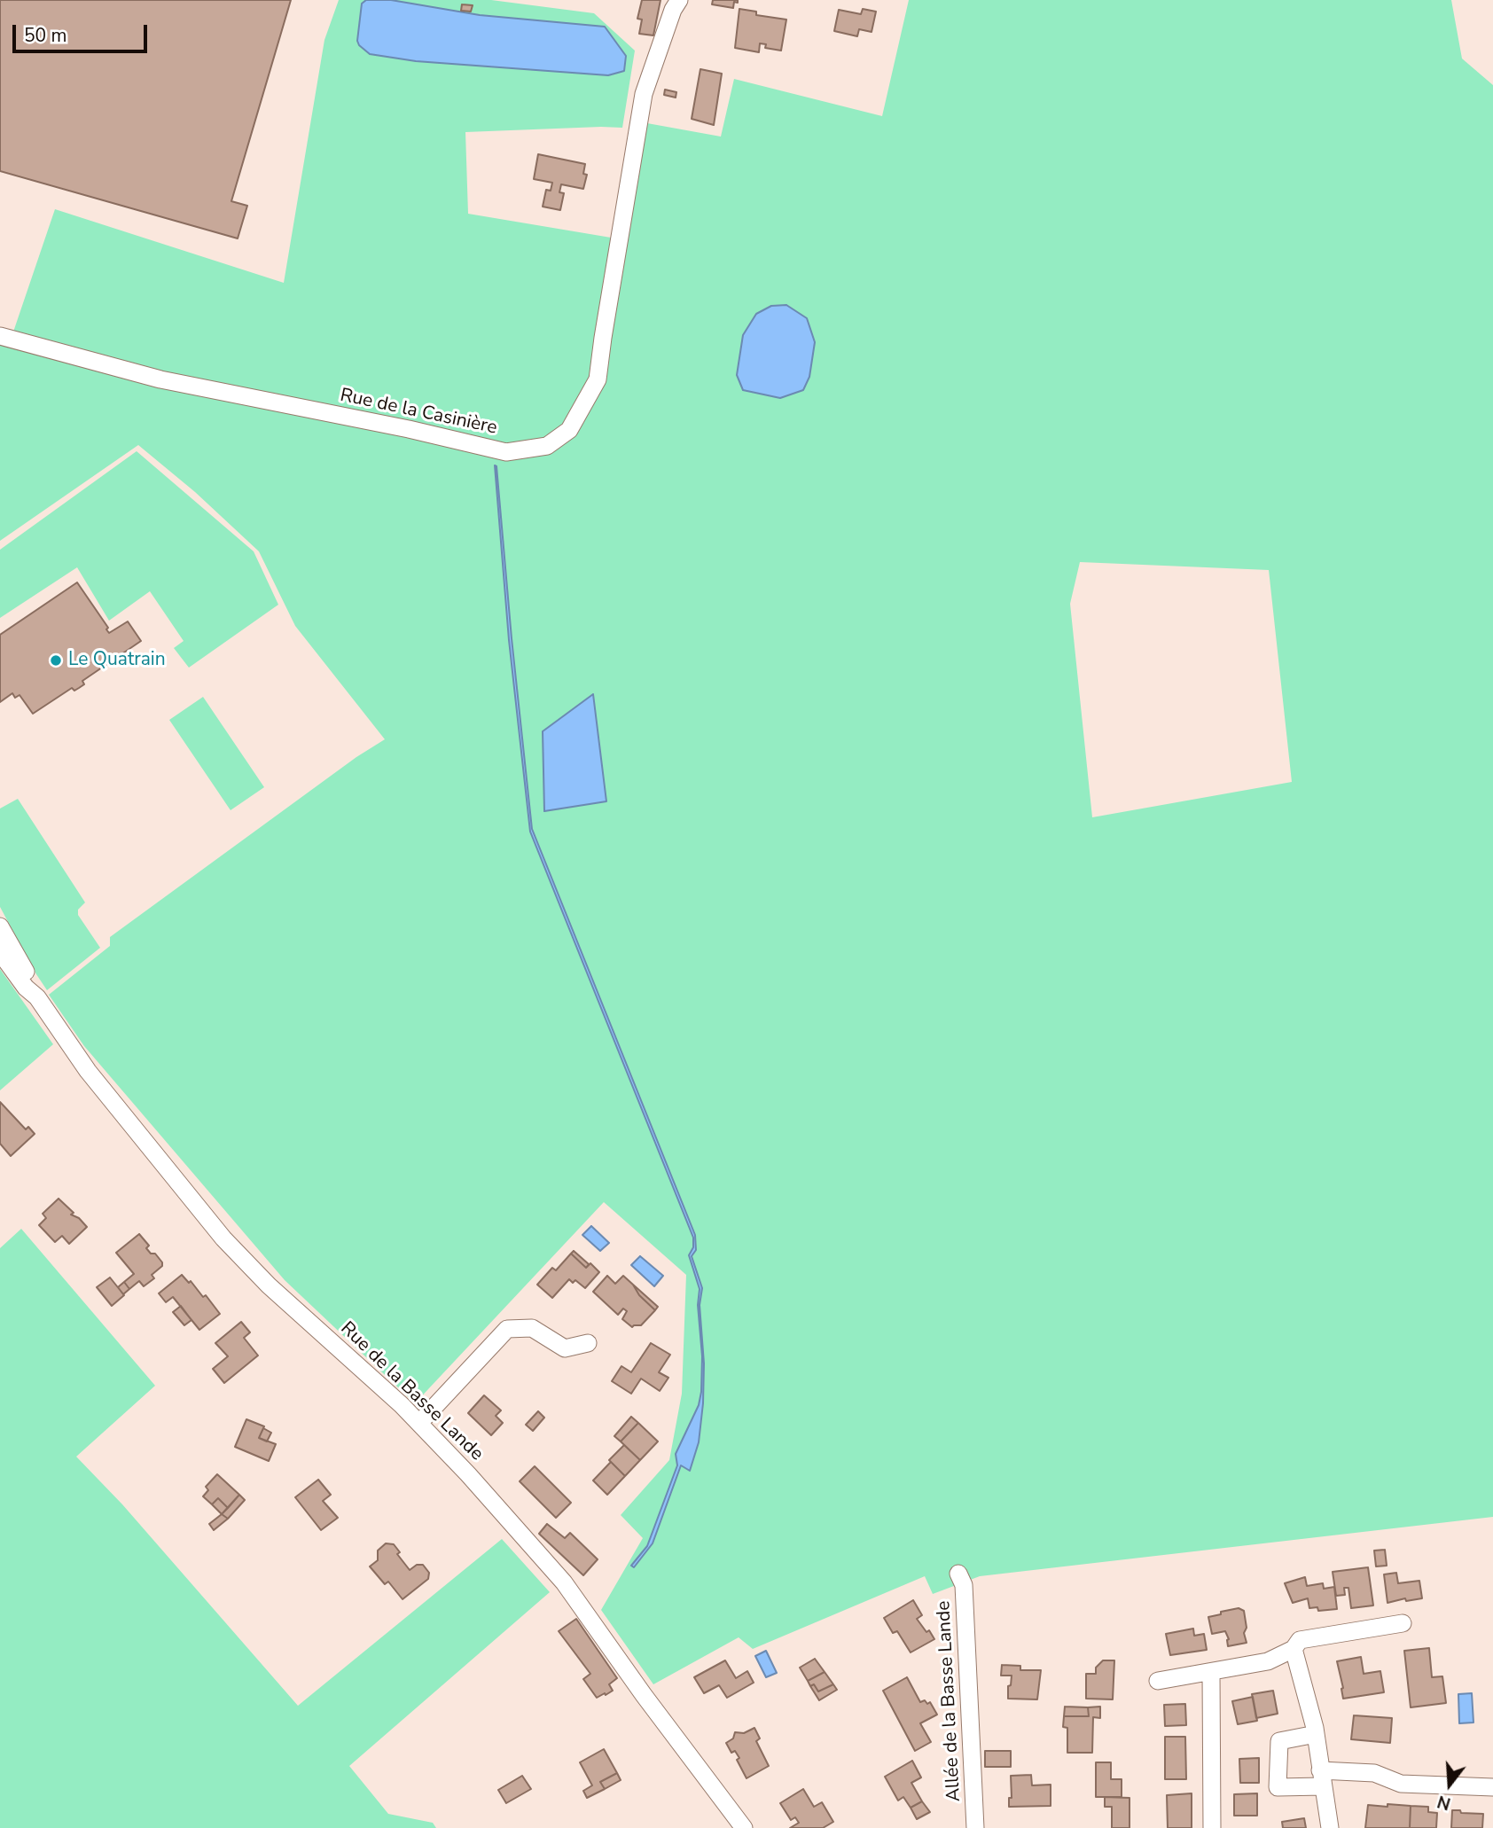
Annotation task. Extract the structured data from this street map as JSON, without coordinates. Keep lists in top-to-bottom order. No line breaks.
{"streets":{"street":["Rue de la Casinière","Rue de la Basse Lande","Allée de la Basse Lande"]},"places":["Le Quatrain"],"scale_bar":"50 m","north":"bottom"}
